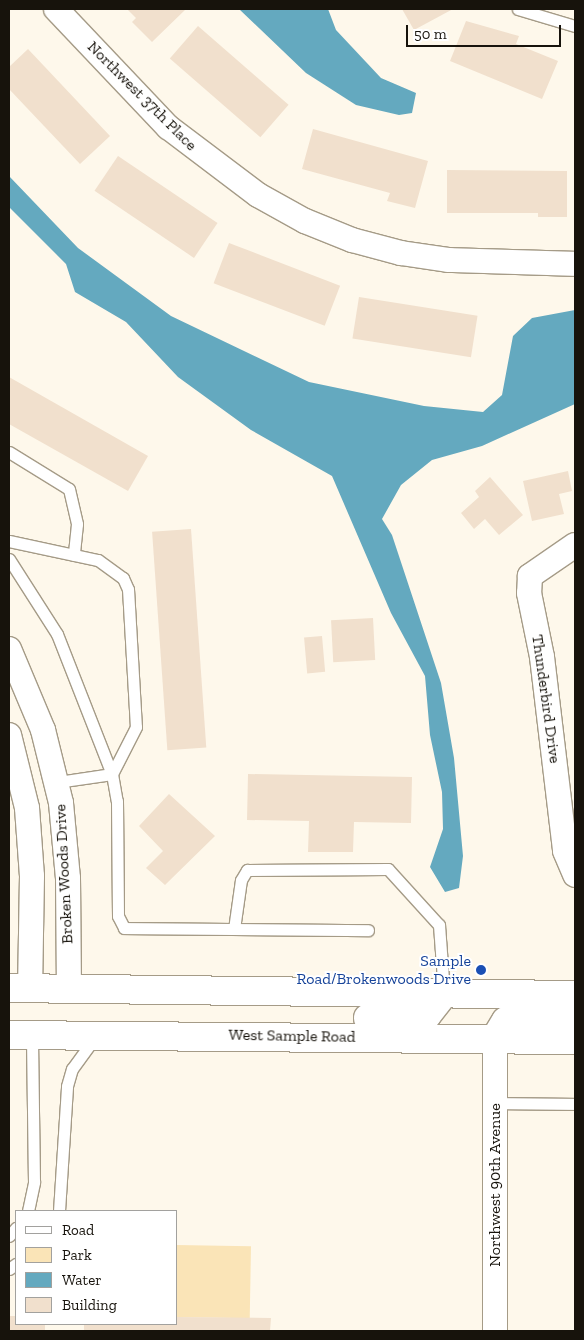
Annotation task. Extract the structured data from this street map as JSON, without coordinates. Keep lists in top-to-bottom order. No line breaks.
{"streets":{"main road":["West Sample Road"],"street":["Northwest 37th Place","Thunderbird Drive","Broken Woods Drive","Northwest 90th Avenue"]},"crossings":[["West Sample Road","Northwest 90th Avenue"]],"places":["Sample Road/Brokenwoods Drive"],"legend":["Road","Park","Water","Building"],"scale_bar":"50 m"}
